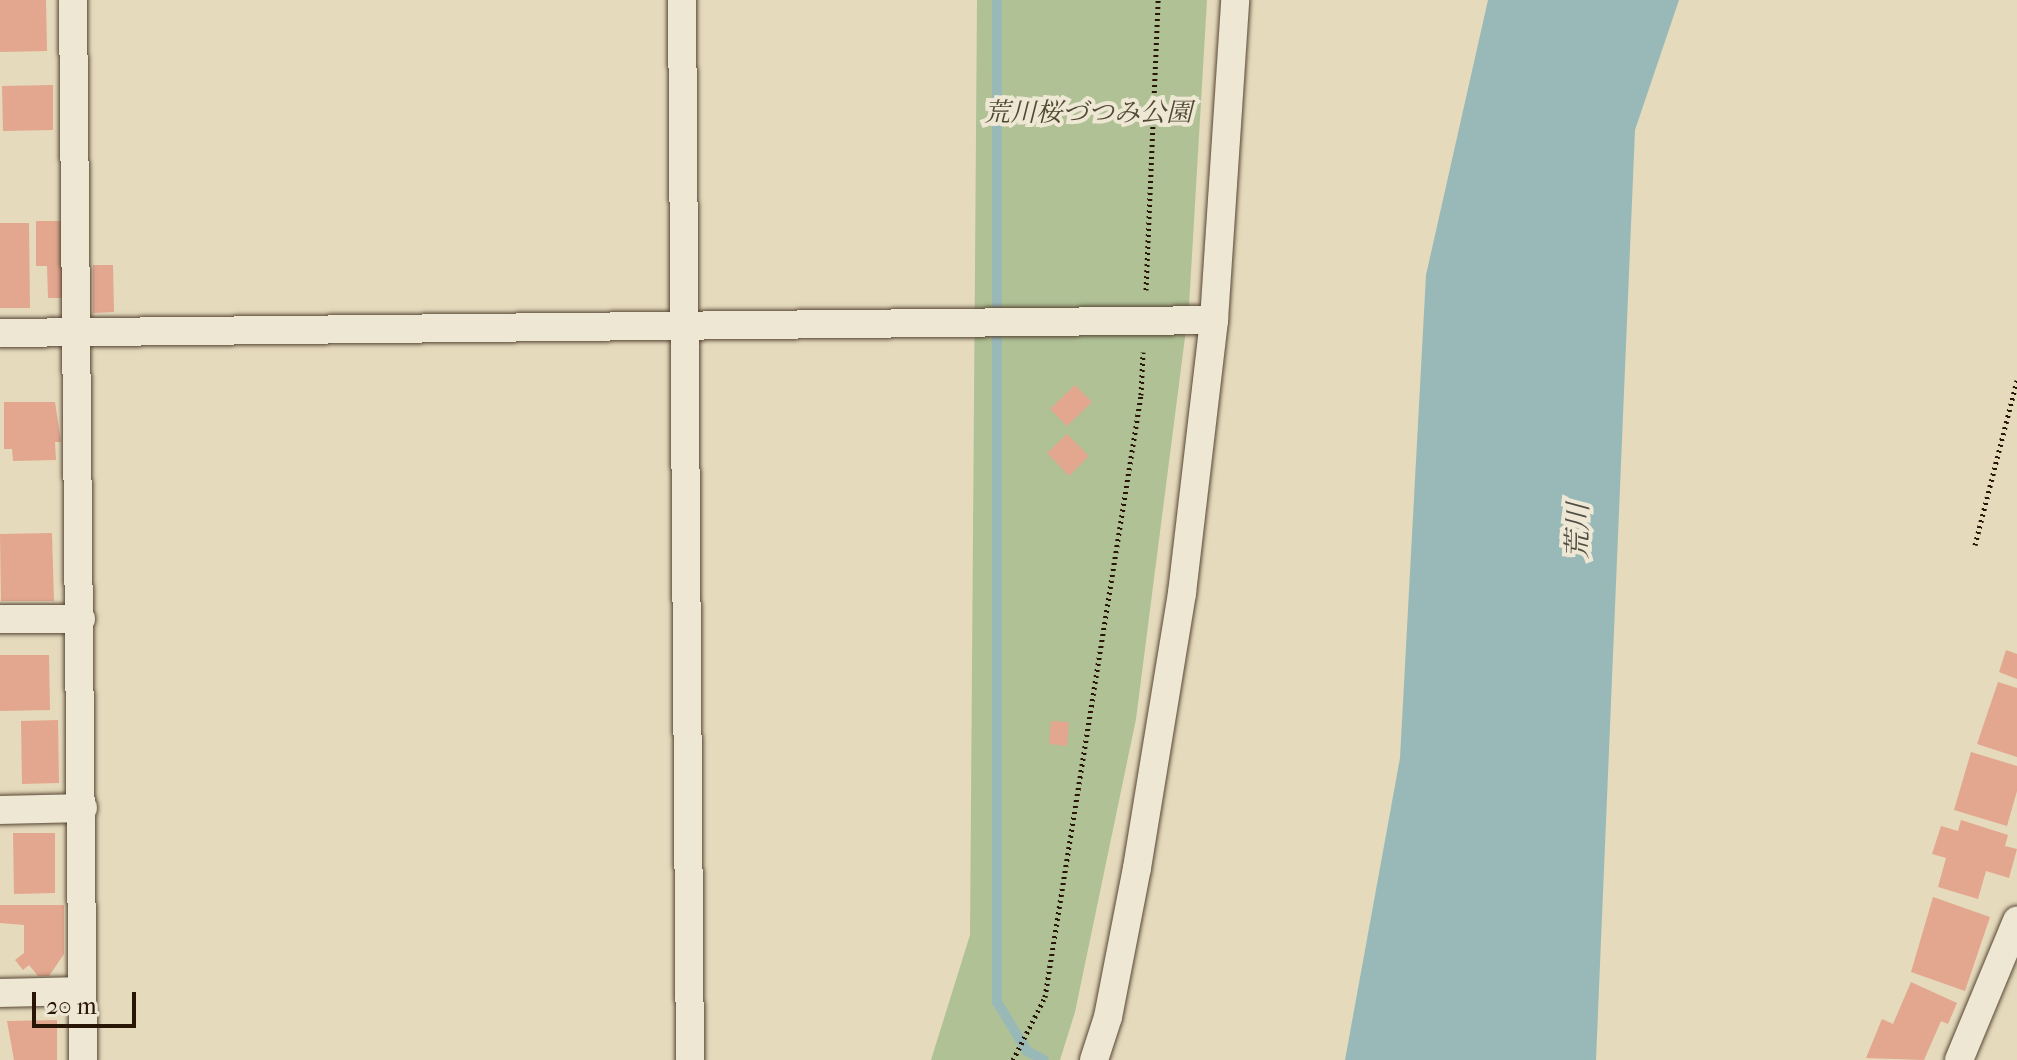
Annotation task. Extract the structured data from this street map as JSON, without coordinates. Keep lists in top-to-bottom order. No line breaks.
{"water":["荒川"],"parks":["荒川桜づつみ公園"],"scale_bar":"20 m"}
